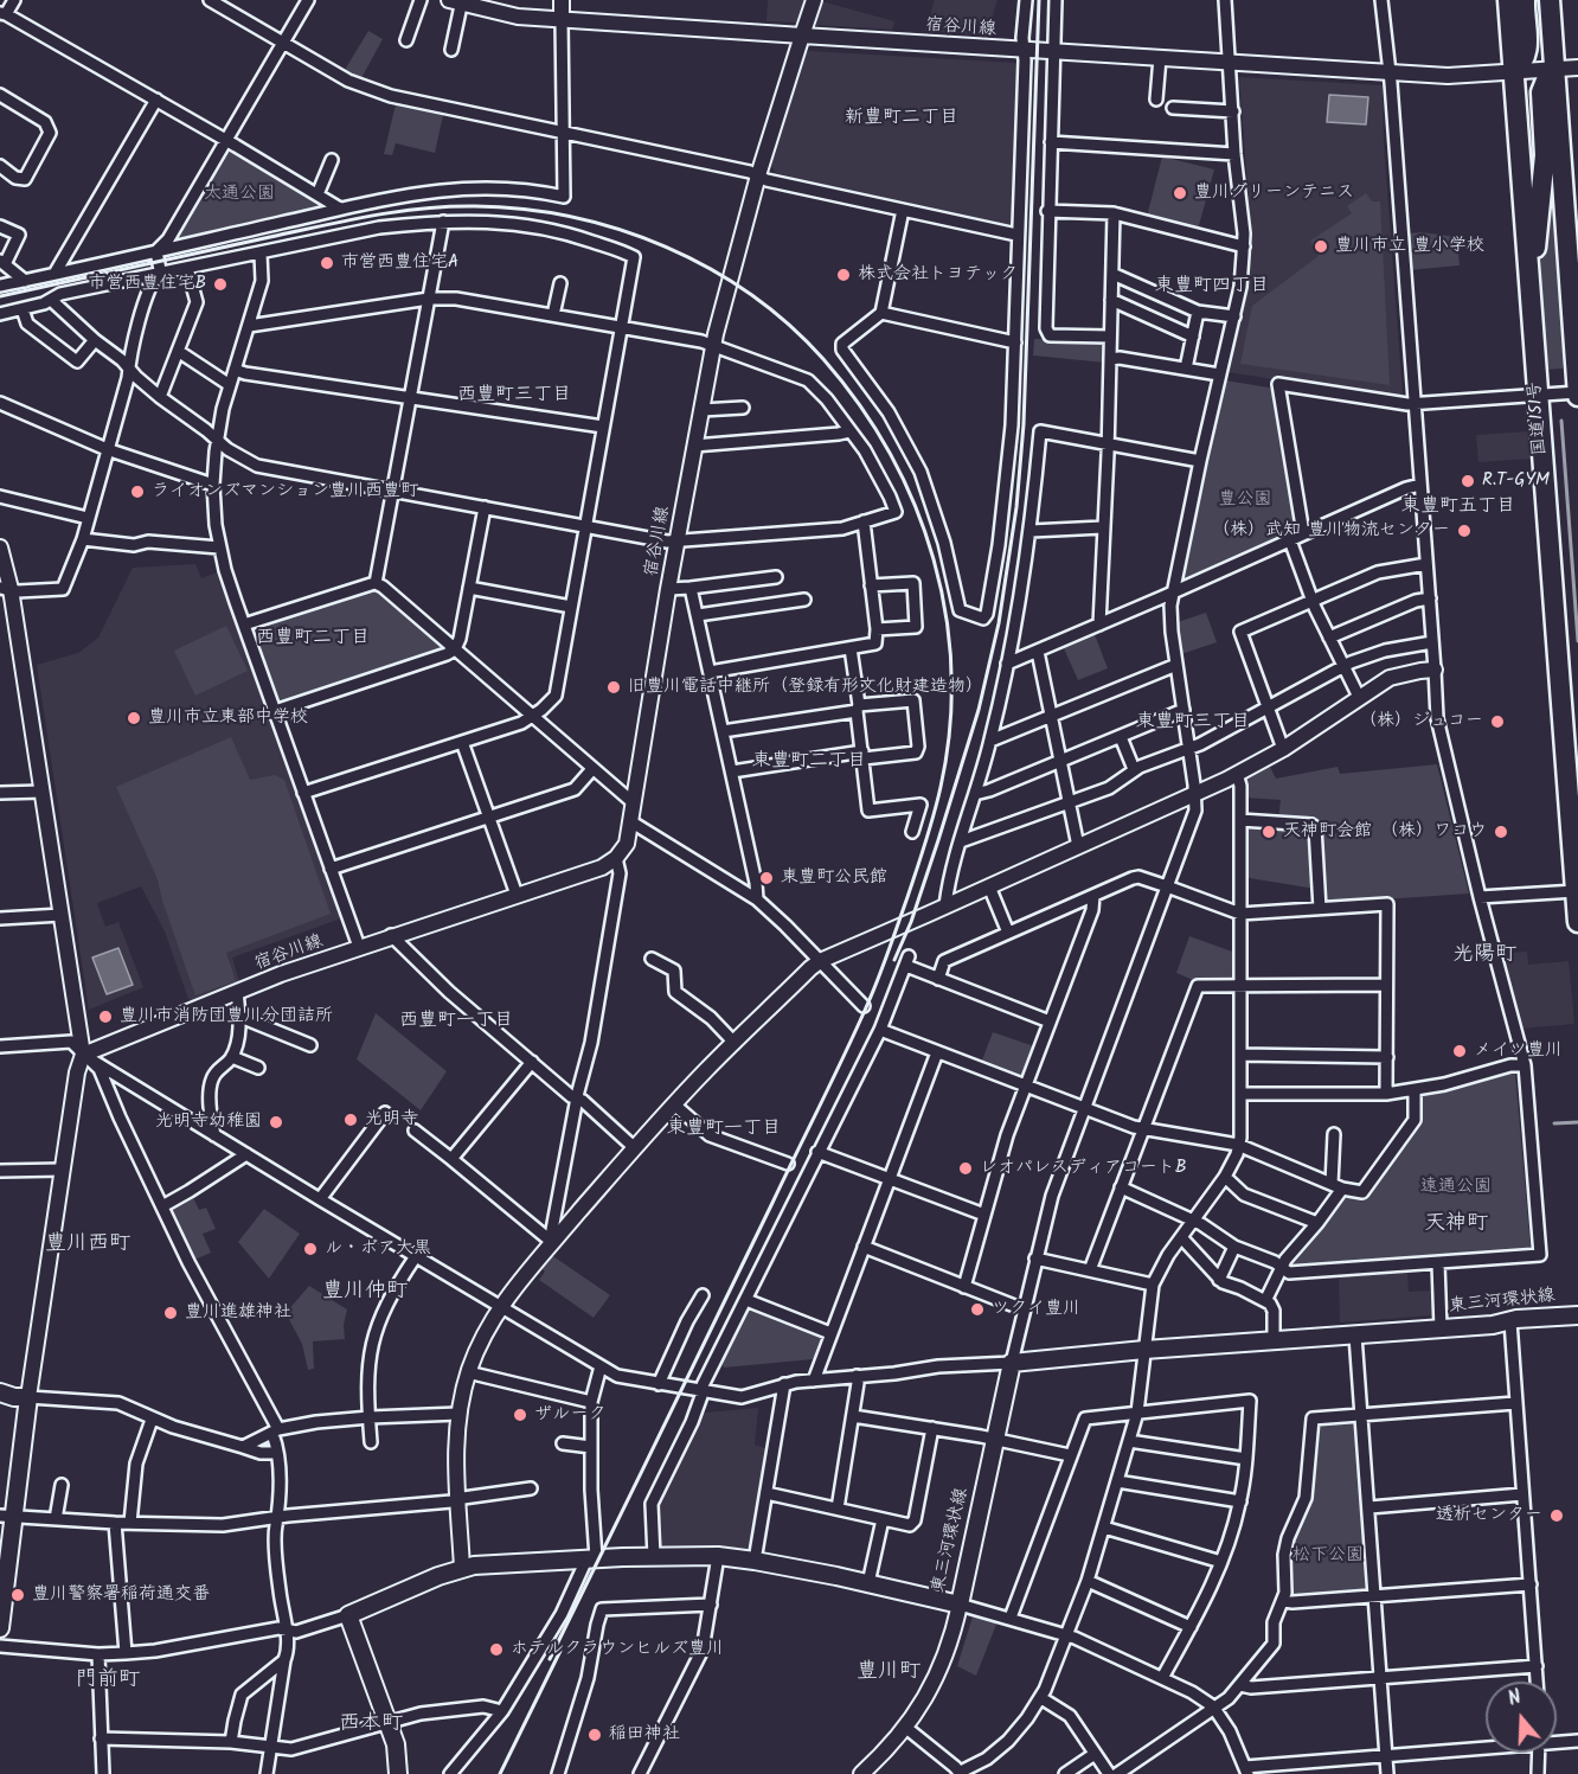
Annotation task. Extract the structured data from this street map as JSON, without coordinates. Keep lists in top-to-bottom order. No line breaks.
{"streets":{"highway":["国道151号"],"main road":["東三河環状線"],"street":["宿谷川線"]},"crossings":[["宿谷川線","国道151号"]],"districts":["新豊町二丁目","東豊町四丁目","西豊町三丁目","東豊町五丁目","西豊町二丁目","東豊町三丁目","東豊町二丁目","光陽町","西豊町一丁目","東豊町一丁目","天神町","豊川西町","豊川仲町","豊川町","門前町","西本町"],"parks":["太通公園","豊公園","遠通公園","松下公園"],"places":["豊川グリーンテニス","豊川市立 豊小学校","市営西豊住宅A","株式会社トヨテック","市営西豊住宅B","R.T-GYM","ライオンズマンション豊川西豊町","（株）武知 豊川物流センター","旧豊川電話中継所（登録有形文化財建造物）","豊川市立東部中学校","（株）ジュコー","天神町会館","（株）ワコウ","東豊町公民館","豊川市消防団豊川分団詰所","メイツ豊川","光明寺","光明寺幼稚園","レオパレスディアコートB","ル・ボア大黒","ツクイ豊川","豊川進雄神社","ザルーク","透析センター","豊川警察署稲荷通交番","ホテルクラウンヒルズ豊川","稲田神社"],"north":"top"}
